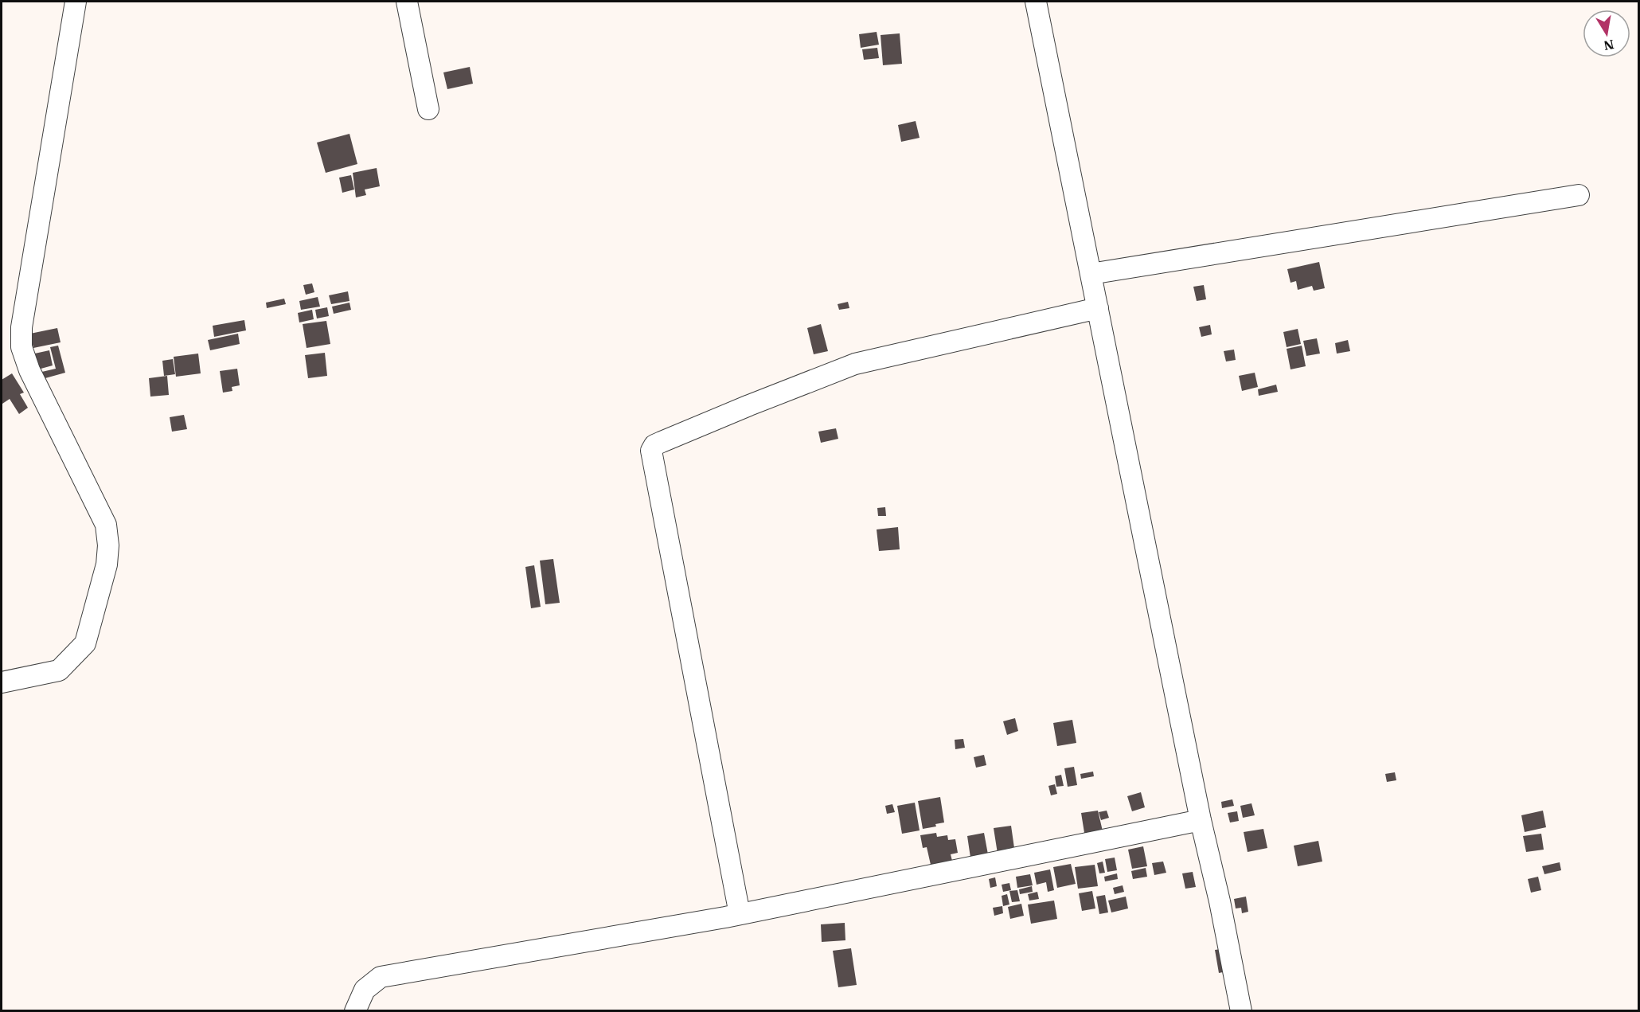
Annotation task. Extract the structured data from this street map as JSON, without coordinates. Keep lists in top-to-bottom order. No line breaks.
{"north":"bottom"}
